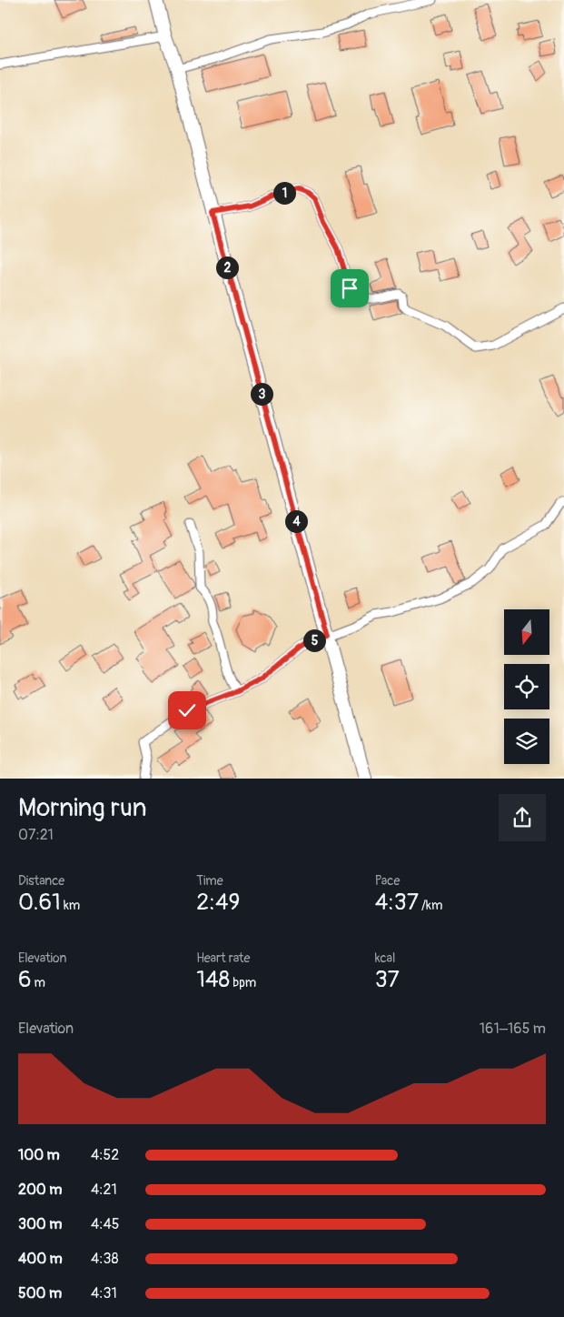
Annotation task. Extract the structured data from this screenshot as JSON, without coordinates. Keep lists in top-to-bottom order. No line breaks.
{"north":"bottom","page":{"pins":["1","2","3","4","5"],"heading":["Morning run","07:21"],"stats":[["Distance","0.61 km"],["Time","2:49"],["Pace","4:37 /km"],["Elevation","6 m"],["Heart rate","148 bpm"],["kcal","37"]],"chart":["Elevation","161–165 m"],"list":[{"name":"100 m","note":"4:52"},{"name":"200 m","note":"4:21"},{"name":"300 m","note":"4:45"},{"name":"400 m","note":"4:38"},{"name":"500 m","note":"4:31"}]}}
